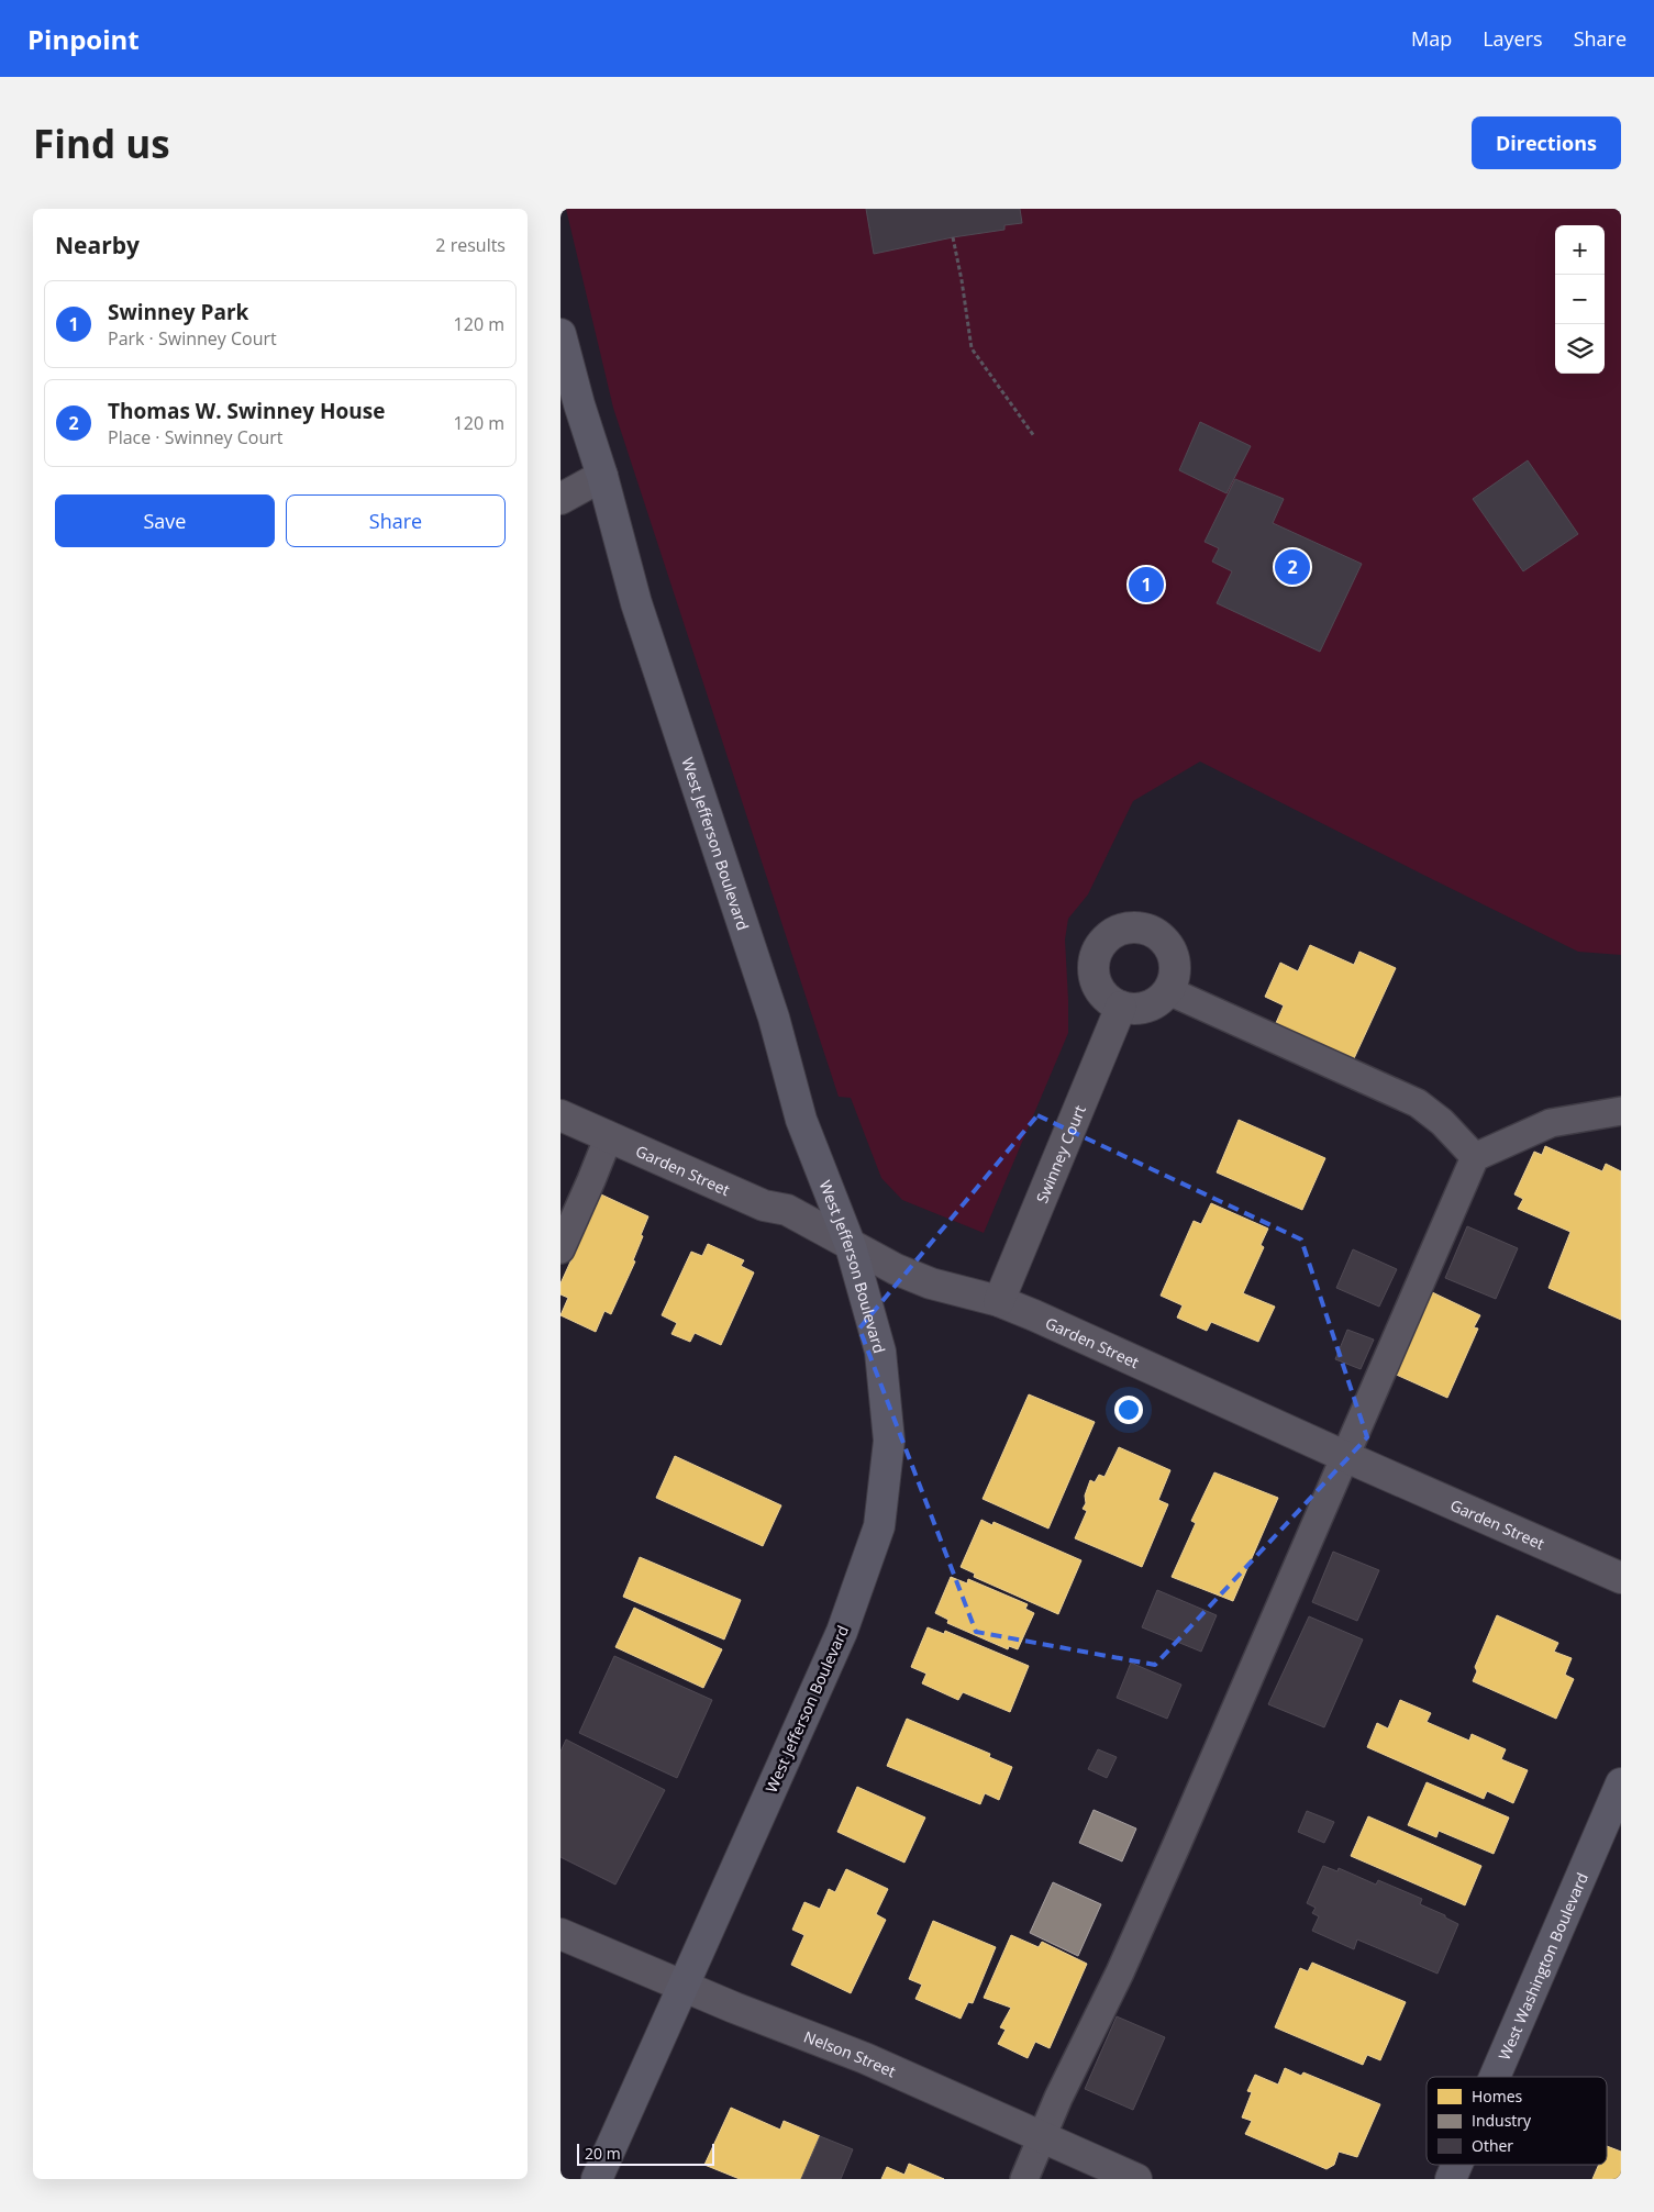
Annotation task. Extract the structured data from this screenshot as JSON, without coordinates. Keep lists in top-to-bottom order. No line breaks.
{"streets":{"main road":["West Jefferson Boulevard","West Washington Boulevard"],"street":["Swinney Court","Garden Street","Nelson Street"]},"crossings":[["West Jefferson Boulevard","Garden Street"],["West Jefferson Boulevard","Nelson Street"],["Swinney Court","Garden Street"]],"legend":["Homes","Industry","Other"],"scale_bar":"20 m","page":{"header":"Pinpoint","nav":["Map","Layers","Share"],"buttons":["Directions",["Save","Share"]],"title":"Find us","heading":["Nearby","2 results"],"map_buttons":["+","−"],"list":[{"mark":"1","name":"Swinney Park","note":"Park · Swinney Court","value":"120 m"},{"mark":"2","name":"Thomas W. Swinney House","note":"Place · Swinney Court","value":"120 m"}],"pins":["2","1"],"scale":"20 m"}}
